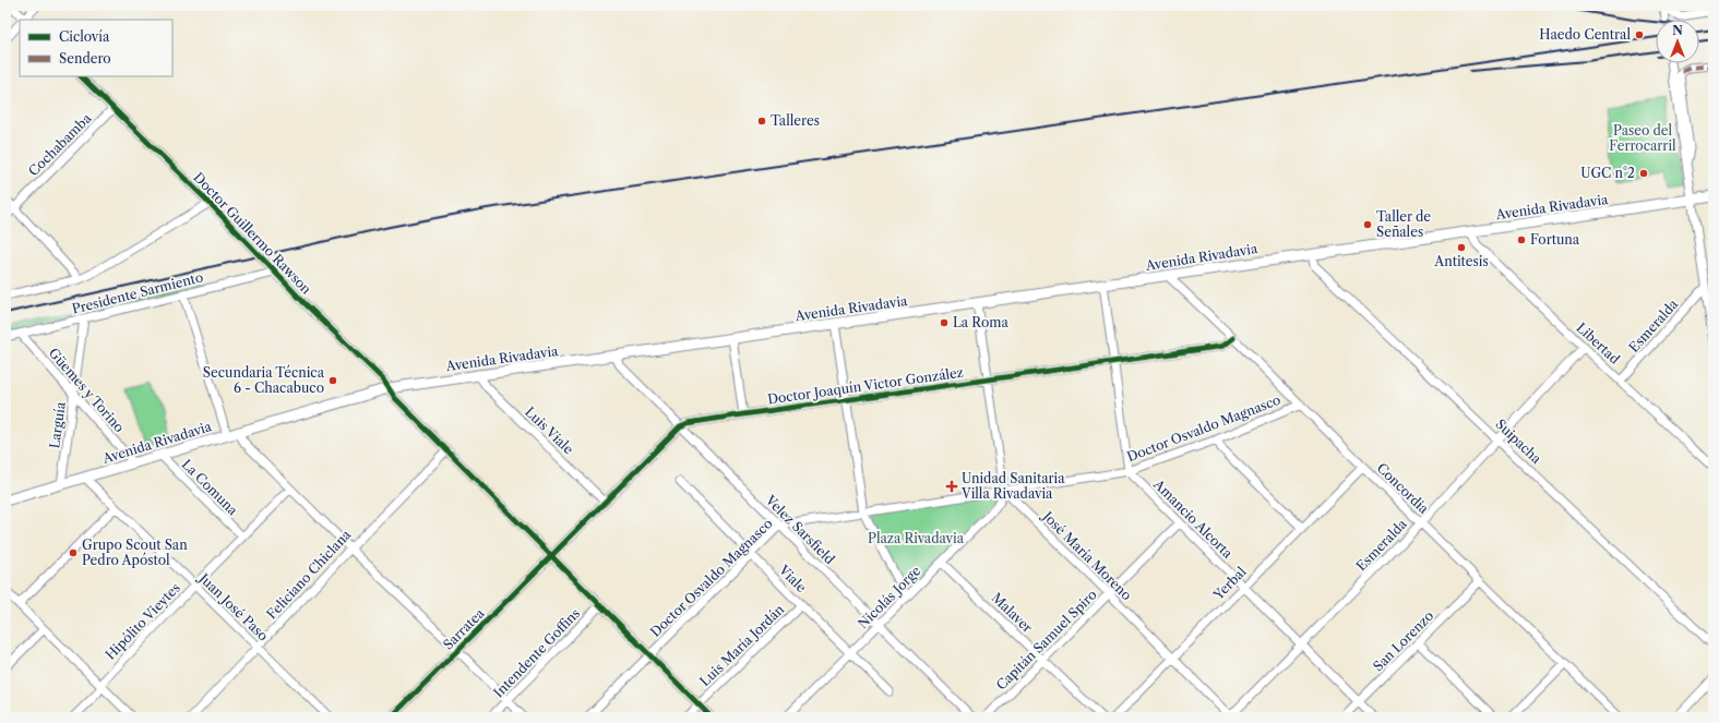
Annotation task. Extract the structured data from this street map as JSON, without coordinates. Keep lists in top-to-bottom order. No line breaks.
{"streets":{"main road":["Avenida Rivadavia"],"street":["Cochabamba","Doctor Guillermo Rawson","Presidente Sarmiento","Esmeralda","Libertad","Doctor Joaquín Victor González","Güemes y Torino","Larguía","Doctor Osvaldo Magnasco","Luis Viale","Suipacha","La Comuna","Concordia","Amancio Alcorta","Velez Sarsfield","José María Moreno","Feliciano Chiclana","Viale","Yerbal","Nicolás Jorge","Juan José Paso","Malaver","Hipólito Vieytes","Sarratea","Capitán Samuel Spiro","San Lorenzo","Luis María Jordán","Intendente Goffins"]},"crossings":[["Cochabamba","Doctor Guillermo Rawson"],["Avenida Rivadavia","Doctor Guillermo Rawson"],["Avenida Rivadavia","Libertad"],["Avenida Rivadavia","Güemes y Torino"],["Avenida Rivadavia","Larguía"],["Avenida Rivadavia","Luis Viale"],["Avenida Rivadavia","Suipacha"],["Avenida Rivadavia","La Comuna"],["Avenida Rivadavia","Concordia"],["Avenida Rivadavia","Velez Sarsfield"],["Avenida Rivadavia","Juan José Paso"],["Doctor Guillermo Rawson","Presidente Sarmiento"],["Doctor Guillermo Rawson","Doctor Osvaldo Magnasco"],["Doctor Guillermo Rawson","Feliciano Chiclana"],["Doctor Guillermo Rawson","Sarratea"],["Doctor Guillermo Rawson","Luis María Jordán"],["Doctor Guillermo Rawson","Intendente Goffins"],["Presidente Sarmiento","Güemes y Torino"],["Presidente Sarmiento","Larguía"],["Esmeralda","Libertad"],["Esmeralda","Suipacha"],["Esmeralda","Concordia"],["Esmeralda","Amancio Alcorta"],["Esmeralda","José María Moreno"],["Doctor Joaquín Victor González","Concordia"],["Doctor Joaquín Victor González","Velez Sarsfield"],["Güemes y Torino","Larguía"],["Doctor Osvaldo Magnasco","Concordia"],["Doctor Osvaldo Magnasco","Amancio Alcorta"],["Doctor Osvaldo Magnasco","Velez Sarsfield"],["Doctor Osvaldo Magnasco","José María Moreno"],["Doctor Osvaldo Magnasco","Viale"],["Doctor Osvaldo Magnasco","Nicolás Jorge"],["La Comuna","Hipólito Vieytes"],["Concordia","Yerbal"],["Concordia","San Lorenzo"],["Amancio Alcorta","Yerbal"],["Amancio Alcorta","Capitán Samuel Spiro"],["Amancio Alcorta","San Lorenzo"],["Velez Sarsfield","Nicolás Jorge"],["José María Moreno","Yerbal"],["José María Moreno","Nicolás Jorge"],["José María Moreno","Capitán Samuel Spiro"],["Feliciano Chiclana","Juan José Paso"],["Viale","Nicolás Jorge"],["Viale","Luis María Jordán"],["Nicolás Jorge","Malaver"],["Juan José Paso","Hipólito Vieytes"],["Malaver","Capitán Samuel Spiro"]],"parks":["Paseo del Ferrocarril","Plaza Rivadavia"],"places":{"other":["Haedo Central","Talleres","UGC n°2","Taller de Señales","Fortuna","Antitesis","La Roma","Secundaria Técnica 6 - Chacabuco","Grupo Scout San Pedro Apóstol"],"health":["Unidad Sanitaria Villa Rivadavia"]},"legend":["Ciclovía","Sendero"],"north":"top"}
